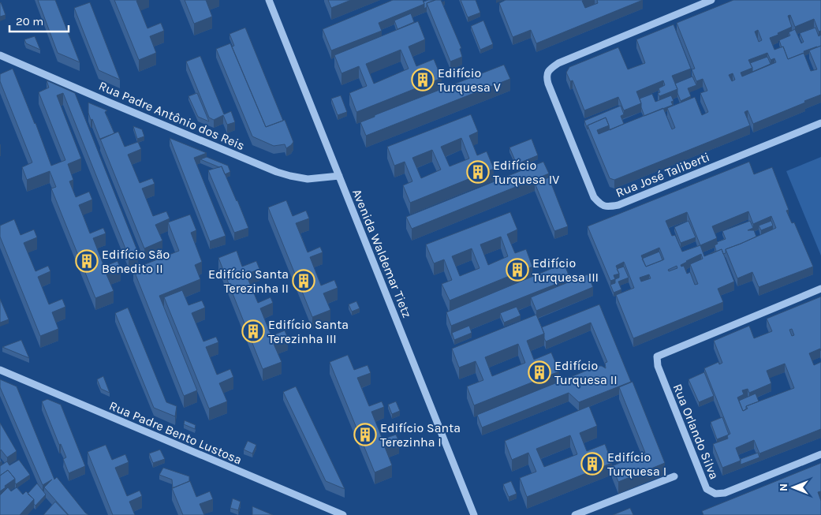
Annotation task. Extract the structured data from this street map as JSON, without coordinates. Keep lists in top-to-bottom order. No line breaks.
{"streets":{"street":["Rua Padre Antônio dos Reis","Rua José Taliberti","Avenida Waldemar Tietz","Rua Orlando Silva","Rua Padre Bento Lustosa"]},"crossings":[["Rua Padre Antônio dos Reis","Avenida Waldemar Tietz"]],"places":{"building":["Edifício Turquesa V","Edifício Turquesa IV","Edifício São Benedito II","Edifício Turquesa III","Edifício Santa Terezinha II","Edifício Santa Terezinha III","Edifício Turquesa II","Edifício Santa Terezinha I","Edifício Turquesa I"]},"scale_bar":"20 m","north":"left"}
